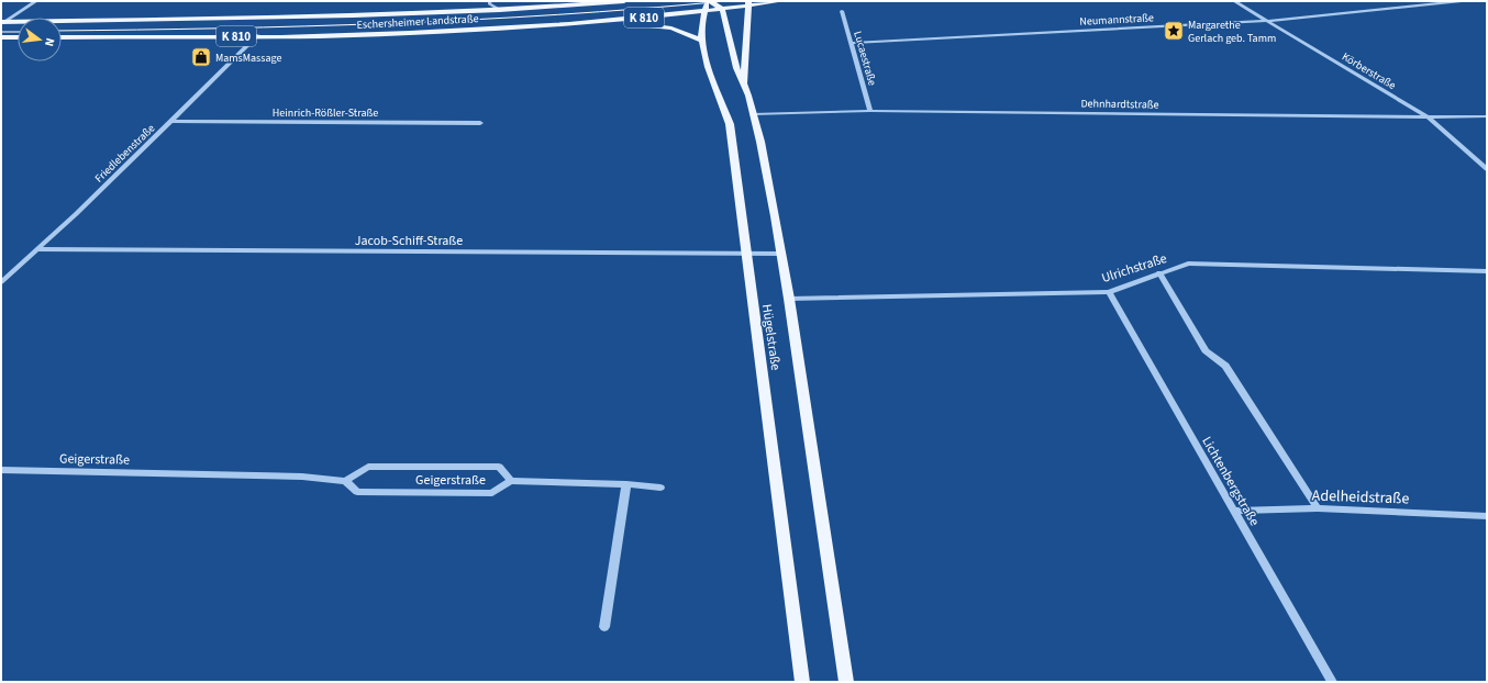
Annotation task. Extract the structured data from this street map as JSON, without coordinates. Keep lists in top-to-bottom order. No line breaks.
{"streets":{"main road":["K 810","Eschersheimer Landstraße","Hügelstraße"],"street":["Neumannstraße","Lucaestraße","Körberstraße","Dehnhardtstraße","Heinrich-Rößler-Straße","Friedlebenstraße","Jacob-Schiff-Straße","Ulrichstraße","Geigerstraße","Lichtenbergstraße","Adelheidstraße"]},"crossings":[["Neumannstraße","Lucaestraße"],["Neumannstraße","Körberstraße"],["Eschersheimer Landstraße","Friedlebenstraße"],["Eschersheimer Landstraße","Hügelstraße"],["Lucaestraße","Dehnhardtstraße"],["Körberstraße","Dehnhardtstraße"],["Dehnhardtstraße","Hügelstraße"],["Heinrich-Rößler-Straße","Friedlebenstraße"],["Friedlebenstraße","Jacob-Schiff-Straße"],["Jacob-Schiff-Straße","Hügelstraße"],["Ulrichstraße","Hügelstraße"],["Ulrichstraße","Lichtenbergstraße"],["Lichtenbergstraße","Adelheidstraße"]],"places":{"place":["Margarethe Gerlach geb. Tamm"],"shop":["MamsMassage"]},"north":"right"}
